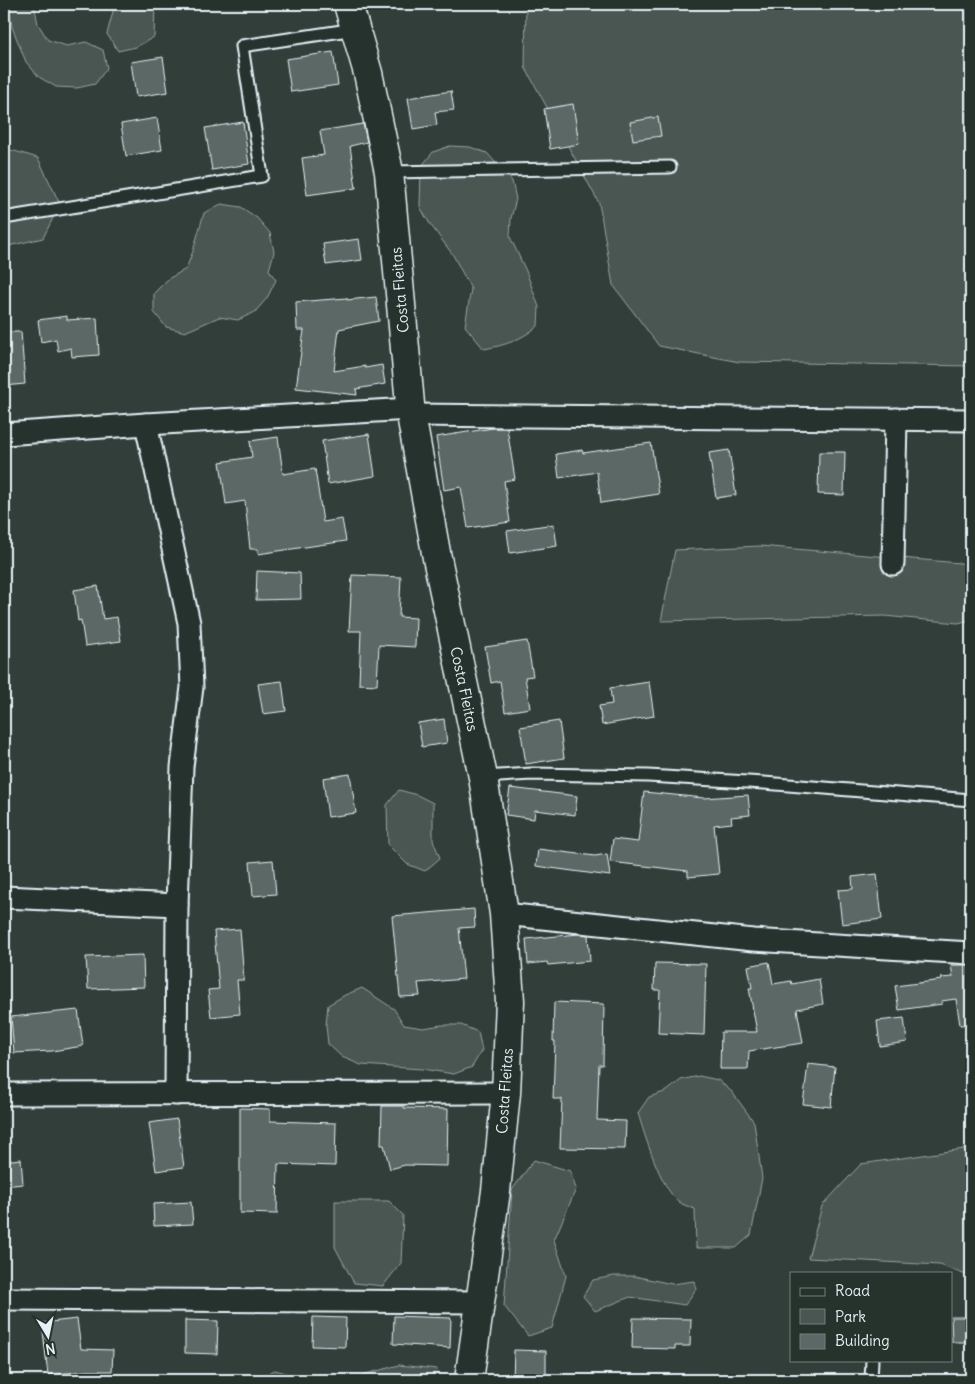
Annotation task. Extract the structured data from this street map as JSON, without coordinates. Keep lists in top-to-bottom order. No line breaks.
{"streets":{"main road":["Costa Fleitas"]},"legend":["Road","Park","Building"],"north":"bottom"}
